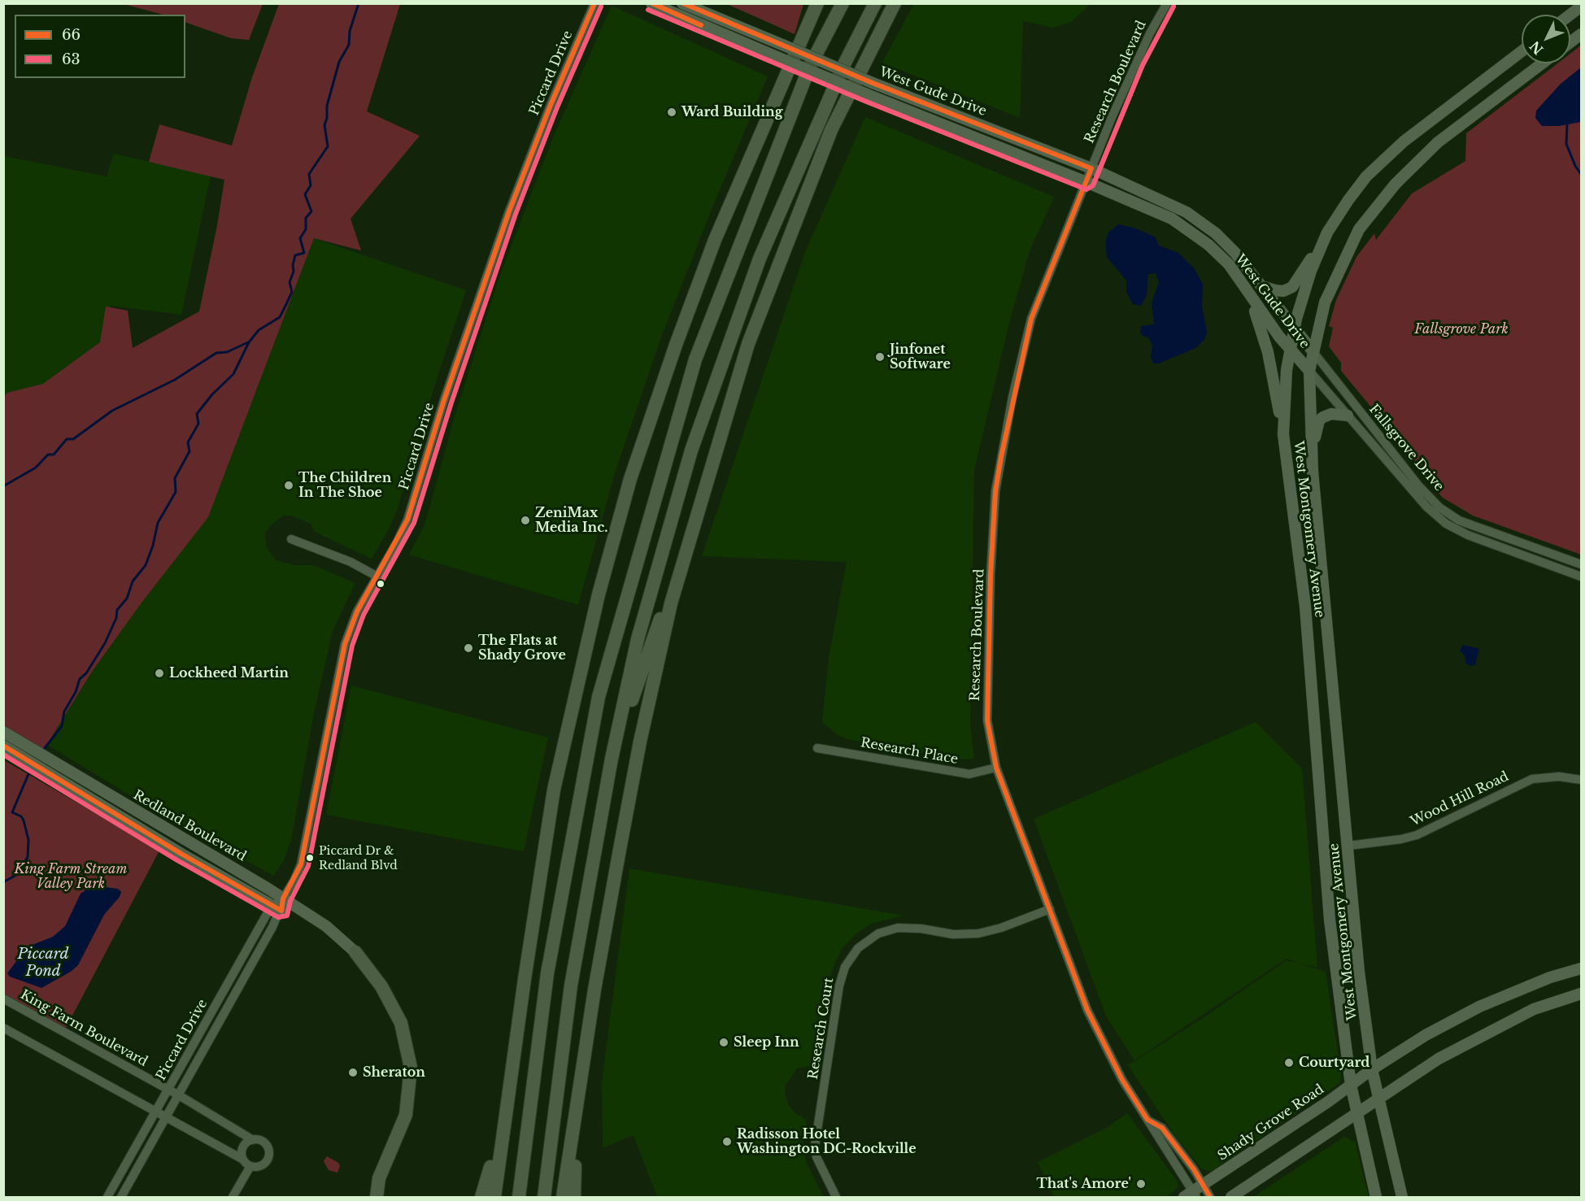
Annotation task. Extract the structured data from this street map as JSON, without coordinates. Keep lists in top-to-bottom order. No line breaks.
{"streets":{"main road":["West Gude Drive","West Montgomery Avenue","Redland Boulevard","Shady Grove Road"],"street":["Piccard Drive","Research Boulevard","Fallsgrove Drive","Research Place","Wood Hill Road","King Farm Boulevard","Research Court"]},"crossings":[["Piccard Drive","Redland Boulevard"],["Piccard Drive","King Farm Boulevard"],["Research Boulevard","West Gude Drive"],["Research Boulevard","Research Place"],["Research Boulevard","Research Court"],["Research Boulevard","Shady Grove Road"],["West Gude Drive","Fallsgrove Drive"],["West Gude Drive","West Montgomery Avenue"],["Fallsgrove Drive","West Montgomery Avenue"],["West Montgomery Avenue","Wood Hill Road"],["West Montgomery Avenue","Shady Grove Road"]],"water":["Piccard Pond"],"parks":["Fallsgrove Park","King Farm Stream Valley Park"],"places":["Ward Building","Jinfonet Software","The Children In The Shoe","ZeniMax Media Inc.","The Flats at Shady Grove","Lockheed Martin","Piccard Dr & Redland Blvd","Sleep Inn","Courtyard","Sheraton","Radisson Hotel Washington DC-Rockville","That's Amore'"],"lines":["transit line 66","transit line 63"],"legend":["66","63"],"north":"bottom left"}
